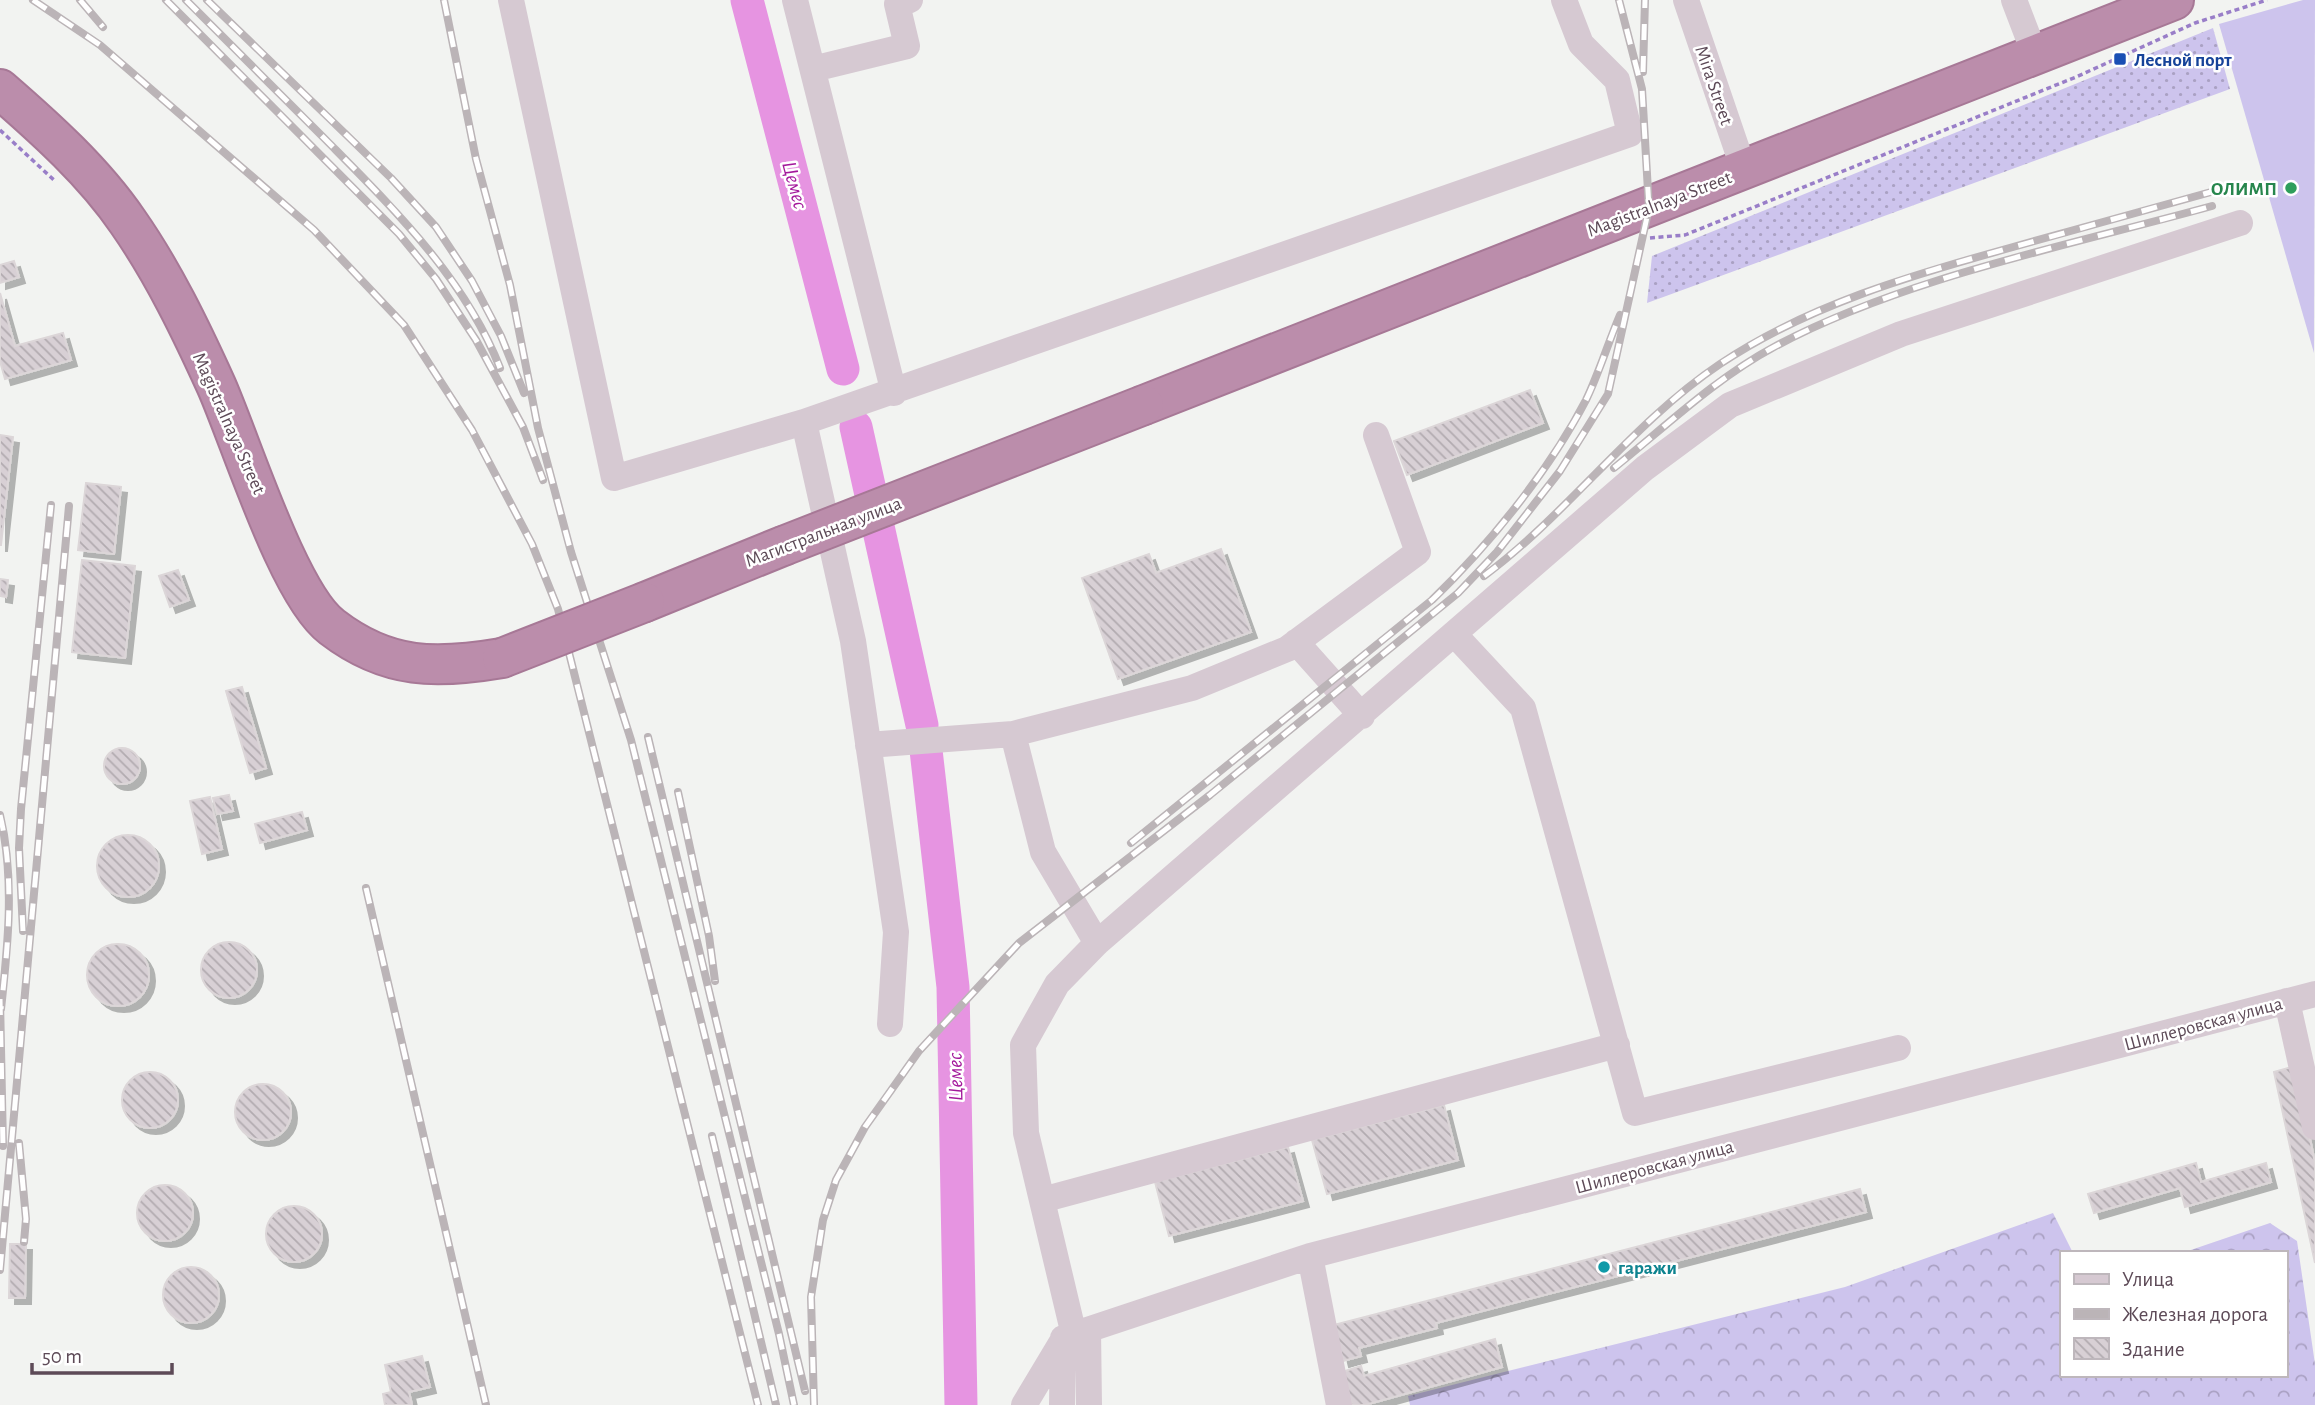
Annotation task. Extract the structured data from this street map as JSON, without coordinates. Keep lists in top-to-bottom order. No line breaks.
{"streets":{"highway":["Magistralnaya Street","Магистральная улица"],"street":["Mira Street","Шиллеровская улица"]},"crossings":[["Mira Street","Magistralnaya Street"],["Magistralnaya Street","Магистральная улица"]],"water":["Цемес"],"places":{"transit":["Лесной порт"],"other":["ОЛИМП","гаражи"]},"legend":["Улица","Железная дорога","Здание"],"scale_bar":"50 m"}
